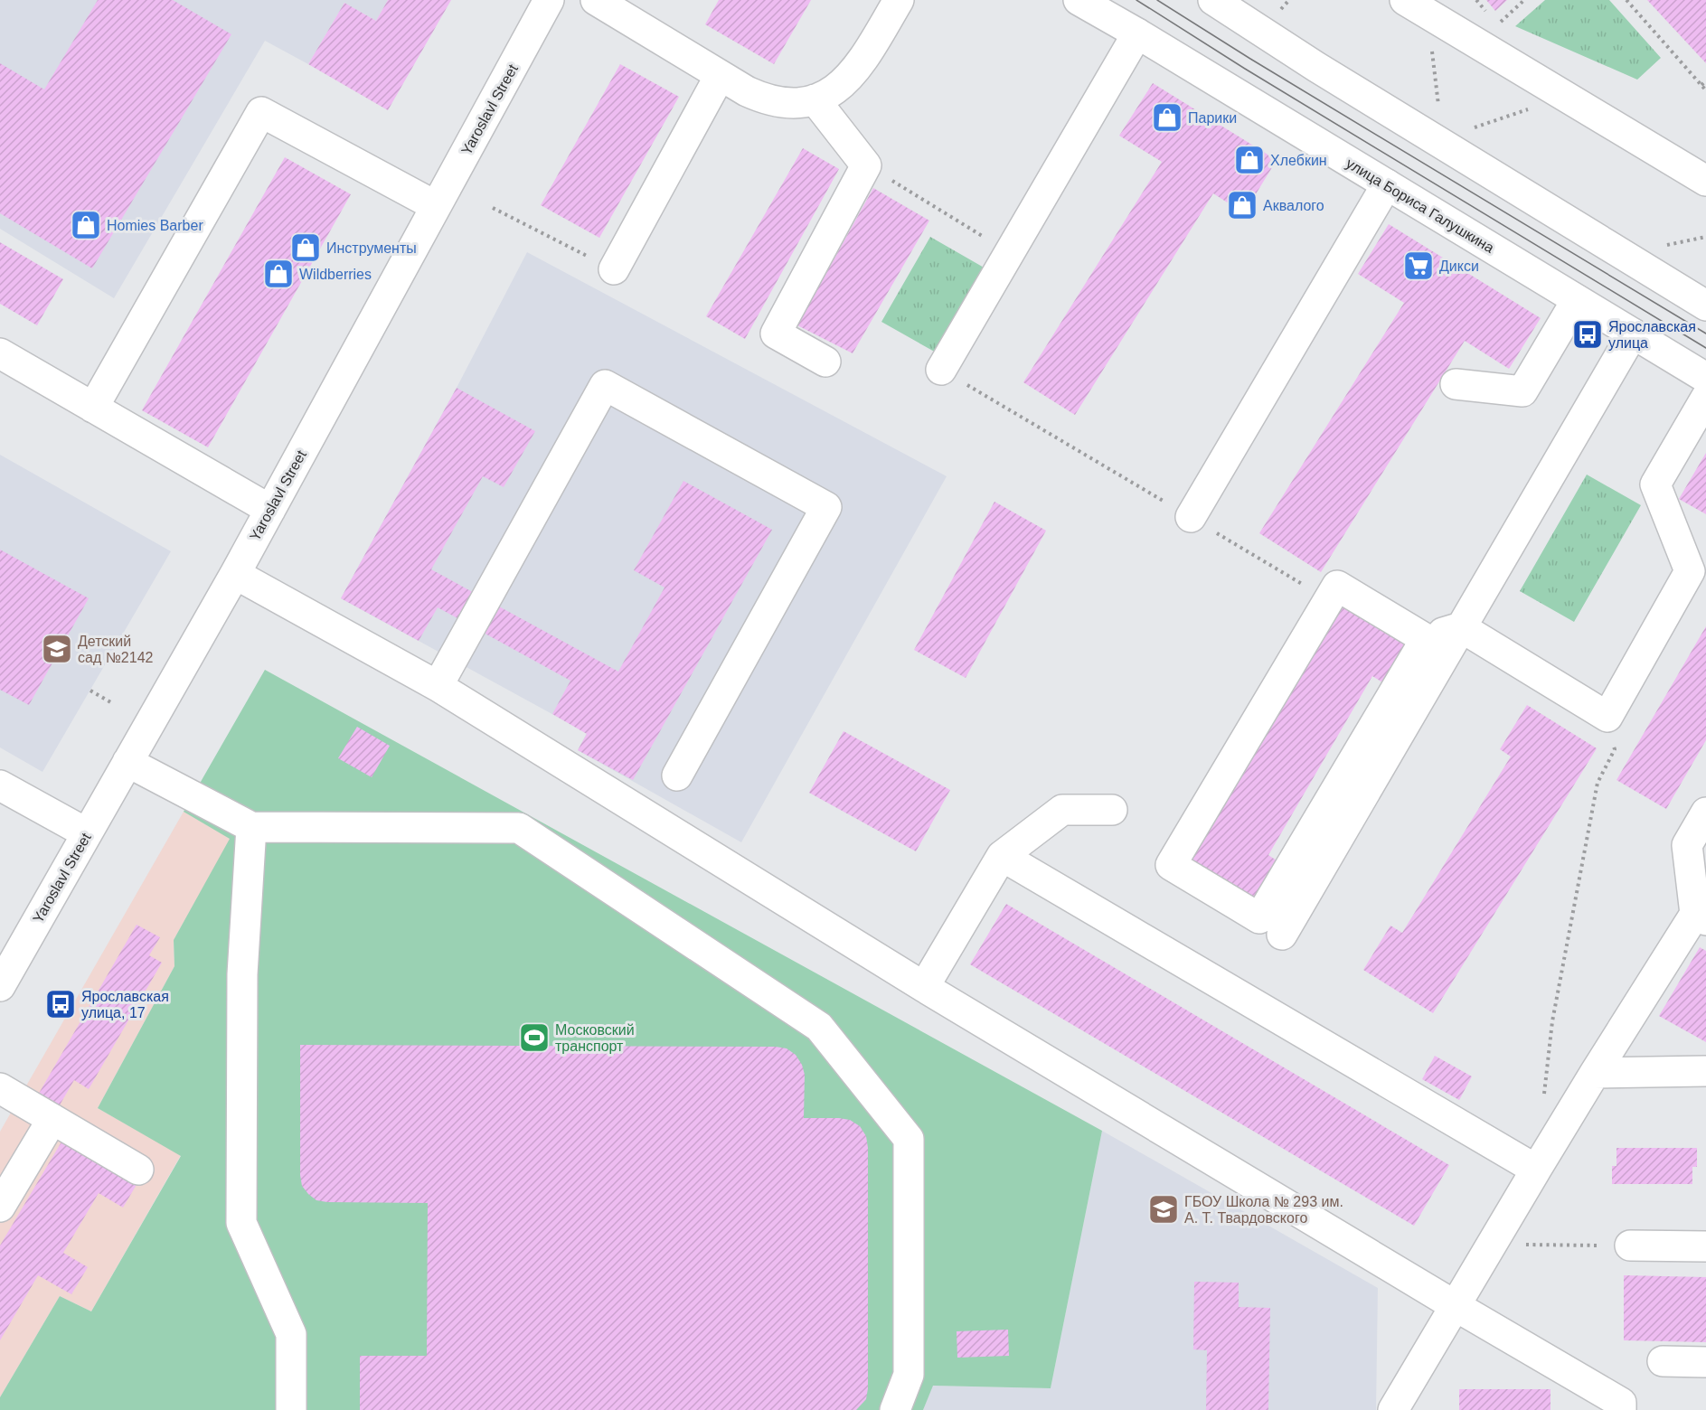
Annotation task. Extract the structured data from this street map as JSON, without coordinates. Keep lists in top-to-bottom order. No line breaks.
{"streets":{"main road":["Yaroslavl Street","улица Бориса Галушкина"]},"places":{"shop":["Парики","Хлебкин","Аквалого","Homies Barber","Инструменты","Wildberries"],"supermarket":["Дикси"],"bus stop":["Ярославская улица","Ярославская улица, 17"],"school or university":["Детский сад №2142","ГБОУ Школа № 293 им. А. Т. Твардовского"],"sports":["Московский транспорт"]}}
